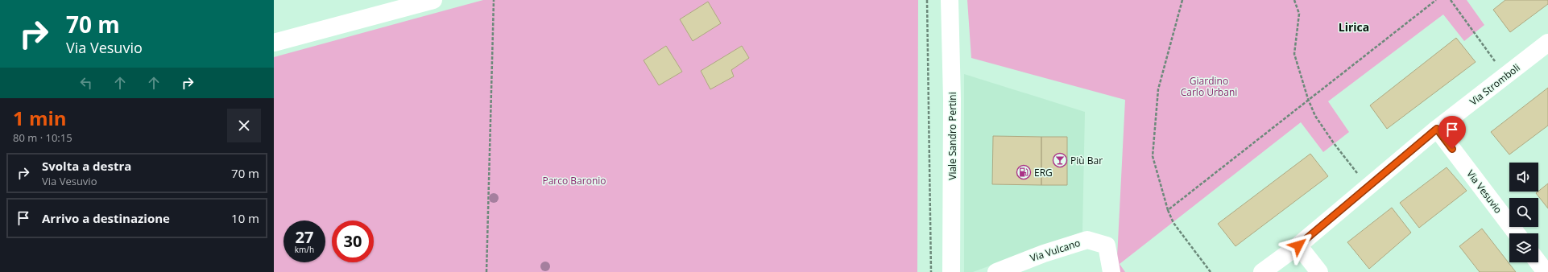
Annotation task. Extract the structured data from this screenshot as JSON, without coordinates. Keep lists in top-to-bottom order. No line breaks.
{"streets":{"street":["Via Stromboli","Viale Sandro Pertini","Via Vesuvio","Via Vulcano"]},"crossings":[["Via Stromboli","Via Vesuvio"]],"districts":["Lirica"],"parks":["Giardino Carlo Urbani","Parco Baronio"],"places":{"bar":["Più Bar"],"fuel station":["ERG"]},"page":{"turn":["70 m","Via Vesuvio"],"heading":["1 min","80 m · 10:15"],"list":[{"name":"Svolta a destra","note":"Via Vesuvio","value":"70 m"},{"name":"Arrivo a destinazione","value":"10 m"}],"speed":"27 km/h","limit":"30"}}
